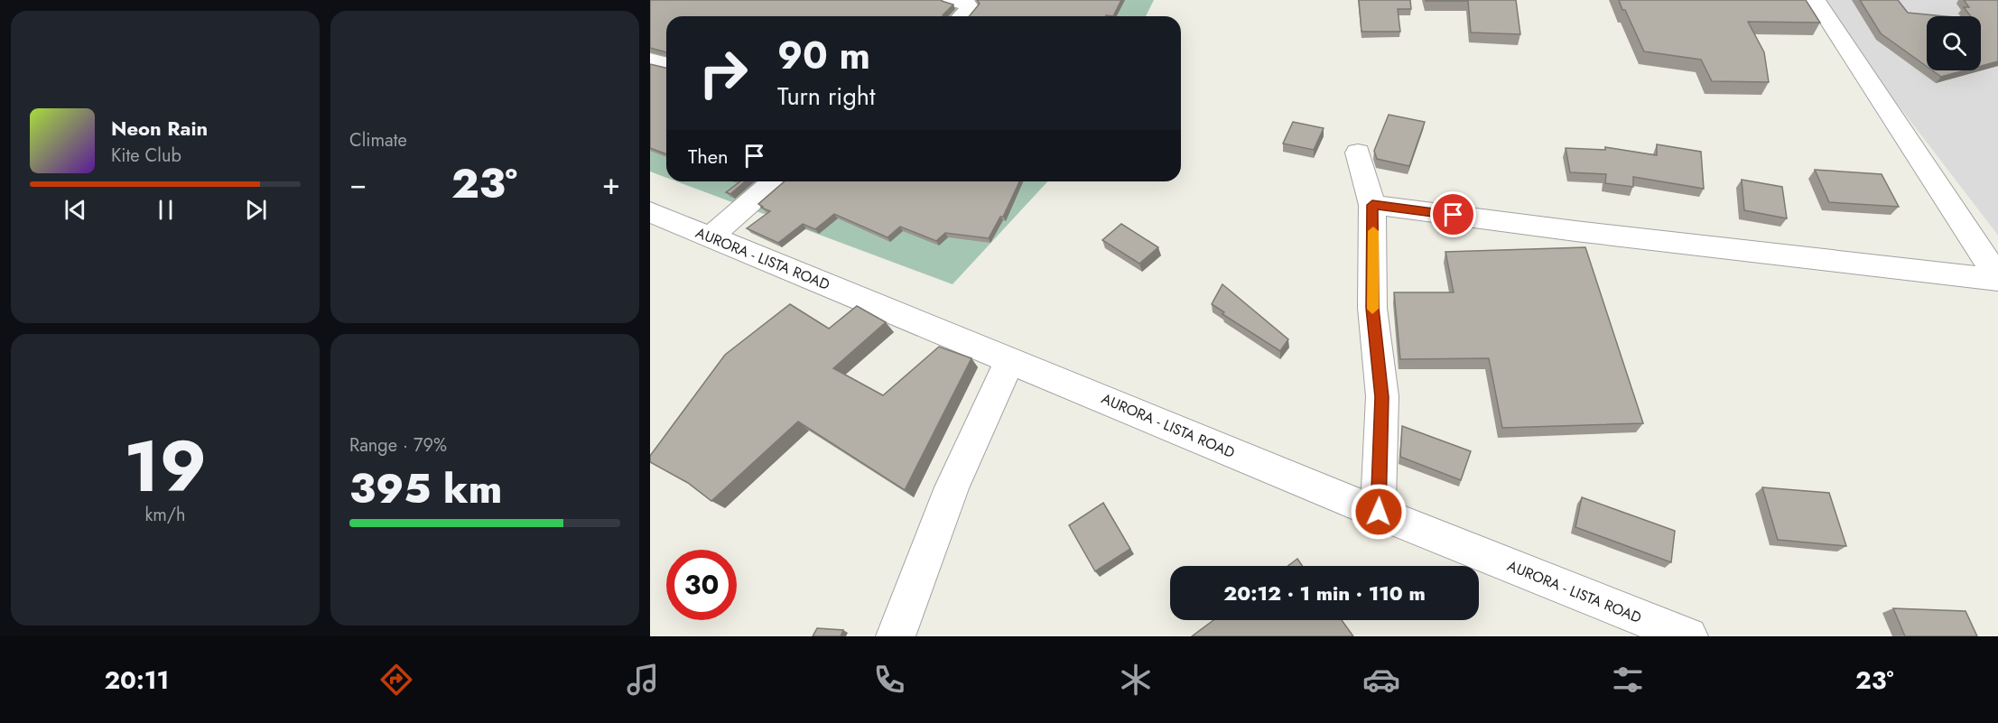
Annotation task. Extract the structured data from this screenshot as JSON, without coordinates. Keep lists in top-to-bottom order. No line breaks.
{"streets":{"street":["AURORA - LISTA ROAD"]},"page":{"tile":["Climate",["19","km/h"],["Range · 79%","395 km"]],"turn":["90 m","Turn right"],"song":["Neon Rain","Kite Club"],"then":"Then","heat":["−","23°","+"],"limit":"30","trip":"20:12 · 1 min · 110 m","tabs":["20:11","23°"]}}
